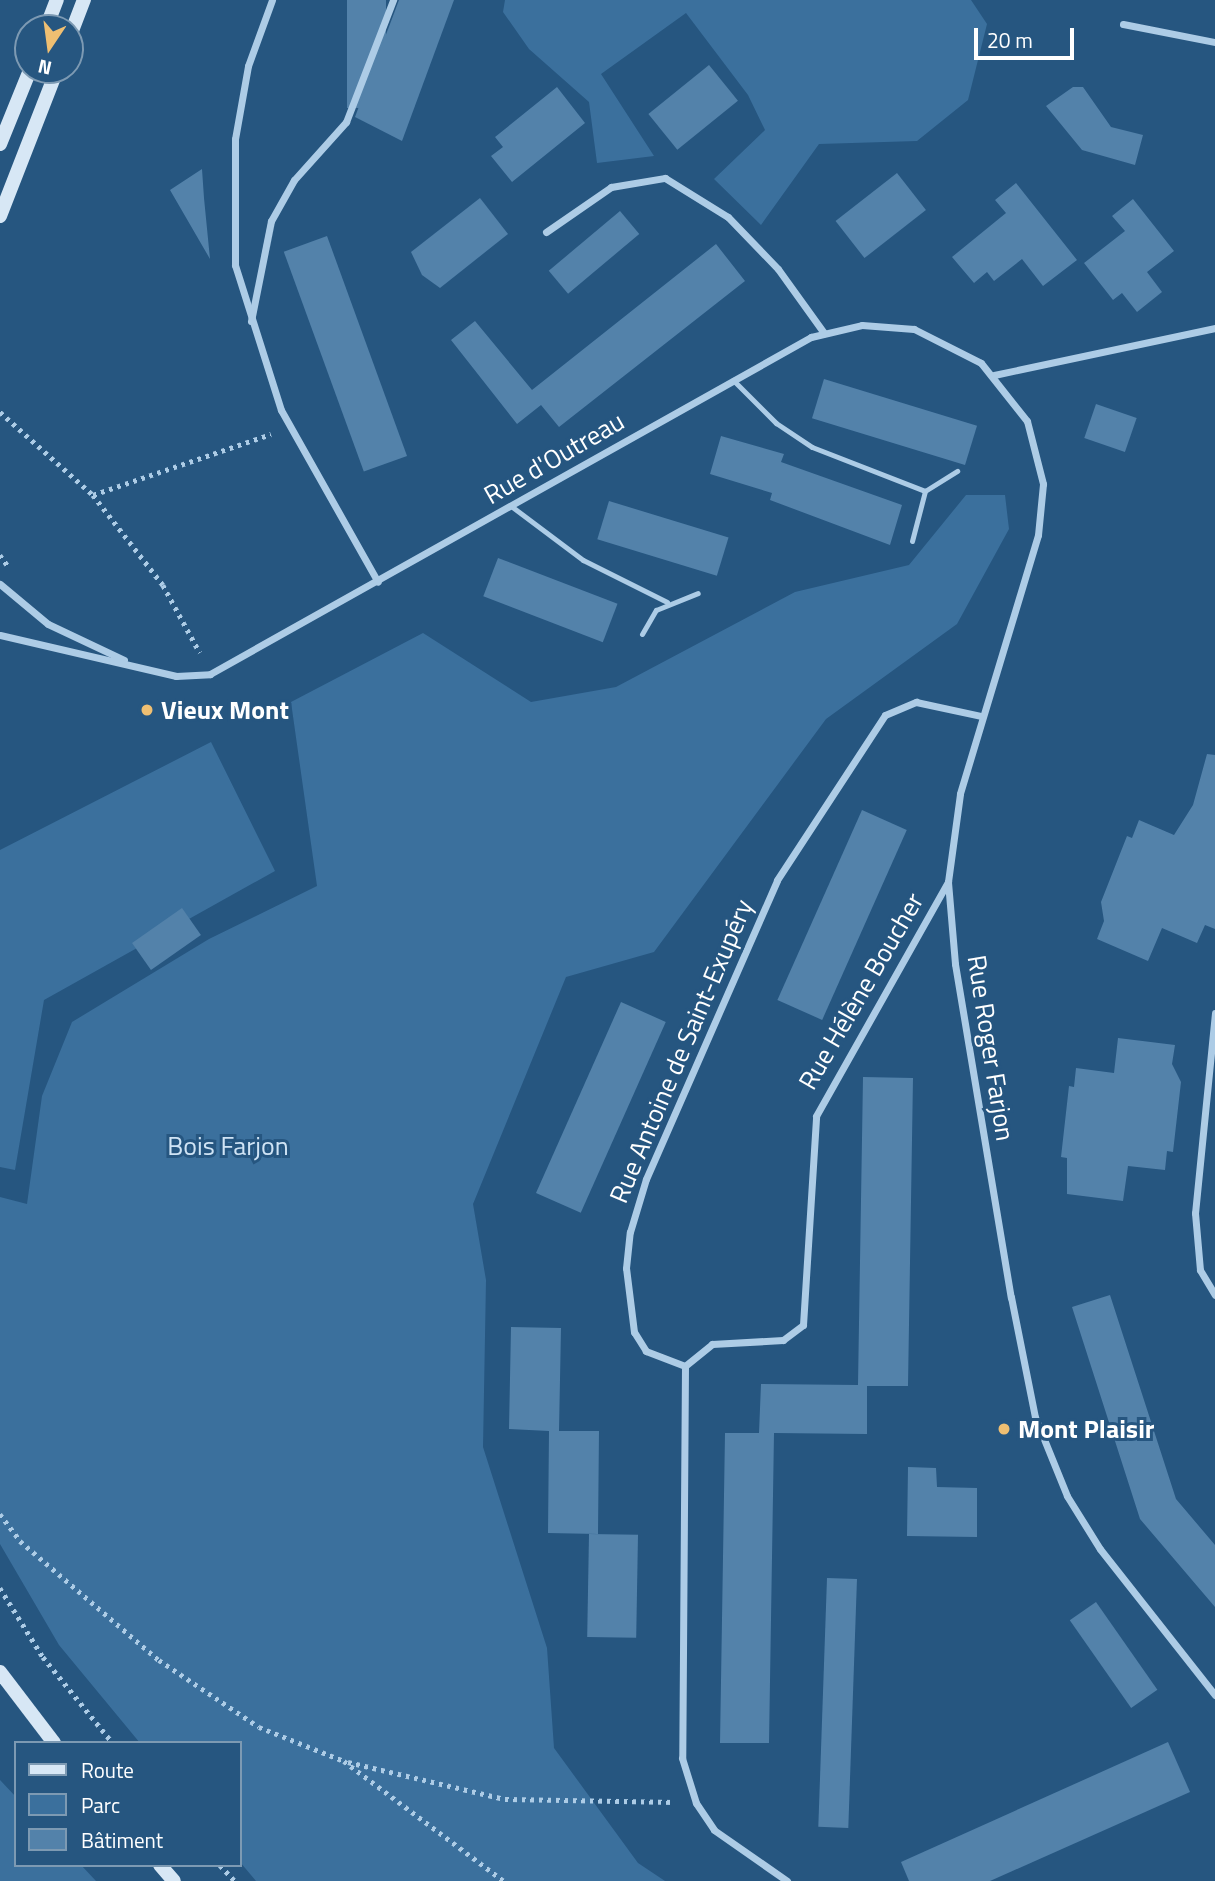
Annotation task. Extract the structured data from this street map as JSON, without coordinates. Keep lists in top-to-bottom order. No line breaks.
{"streets":{"street":["Rue d'Outreau","Rue Hélène Boucher","Rue Roger Farjon","Rue Antoine de Saint-Exupéry"]},"crossings":[["Rue d'Outreau","Rue Roger Farjon"],["Rue Hélène Boucher","Rue Roger Farjon"],["Rue Hélène Boucher","Rue Antoine de Saint-Exupéry"],["Rue Roger Farjon","Rue Antoine de Saint-Exupéry"]],"parks":["Bois Farjon"],"places":["Vieux Mont","Mont Plaisir"],"legend":["Route","Parc","Bâtiment"],"scale_bar":"20 m","north":"bottom"}
